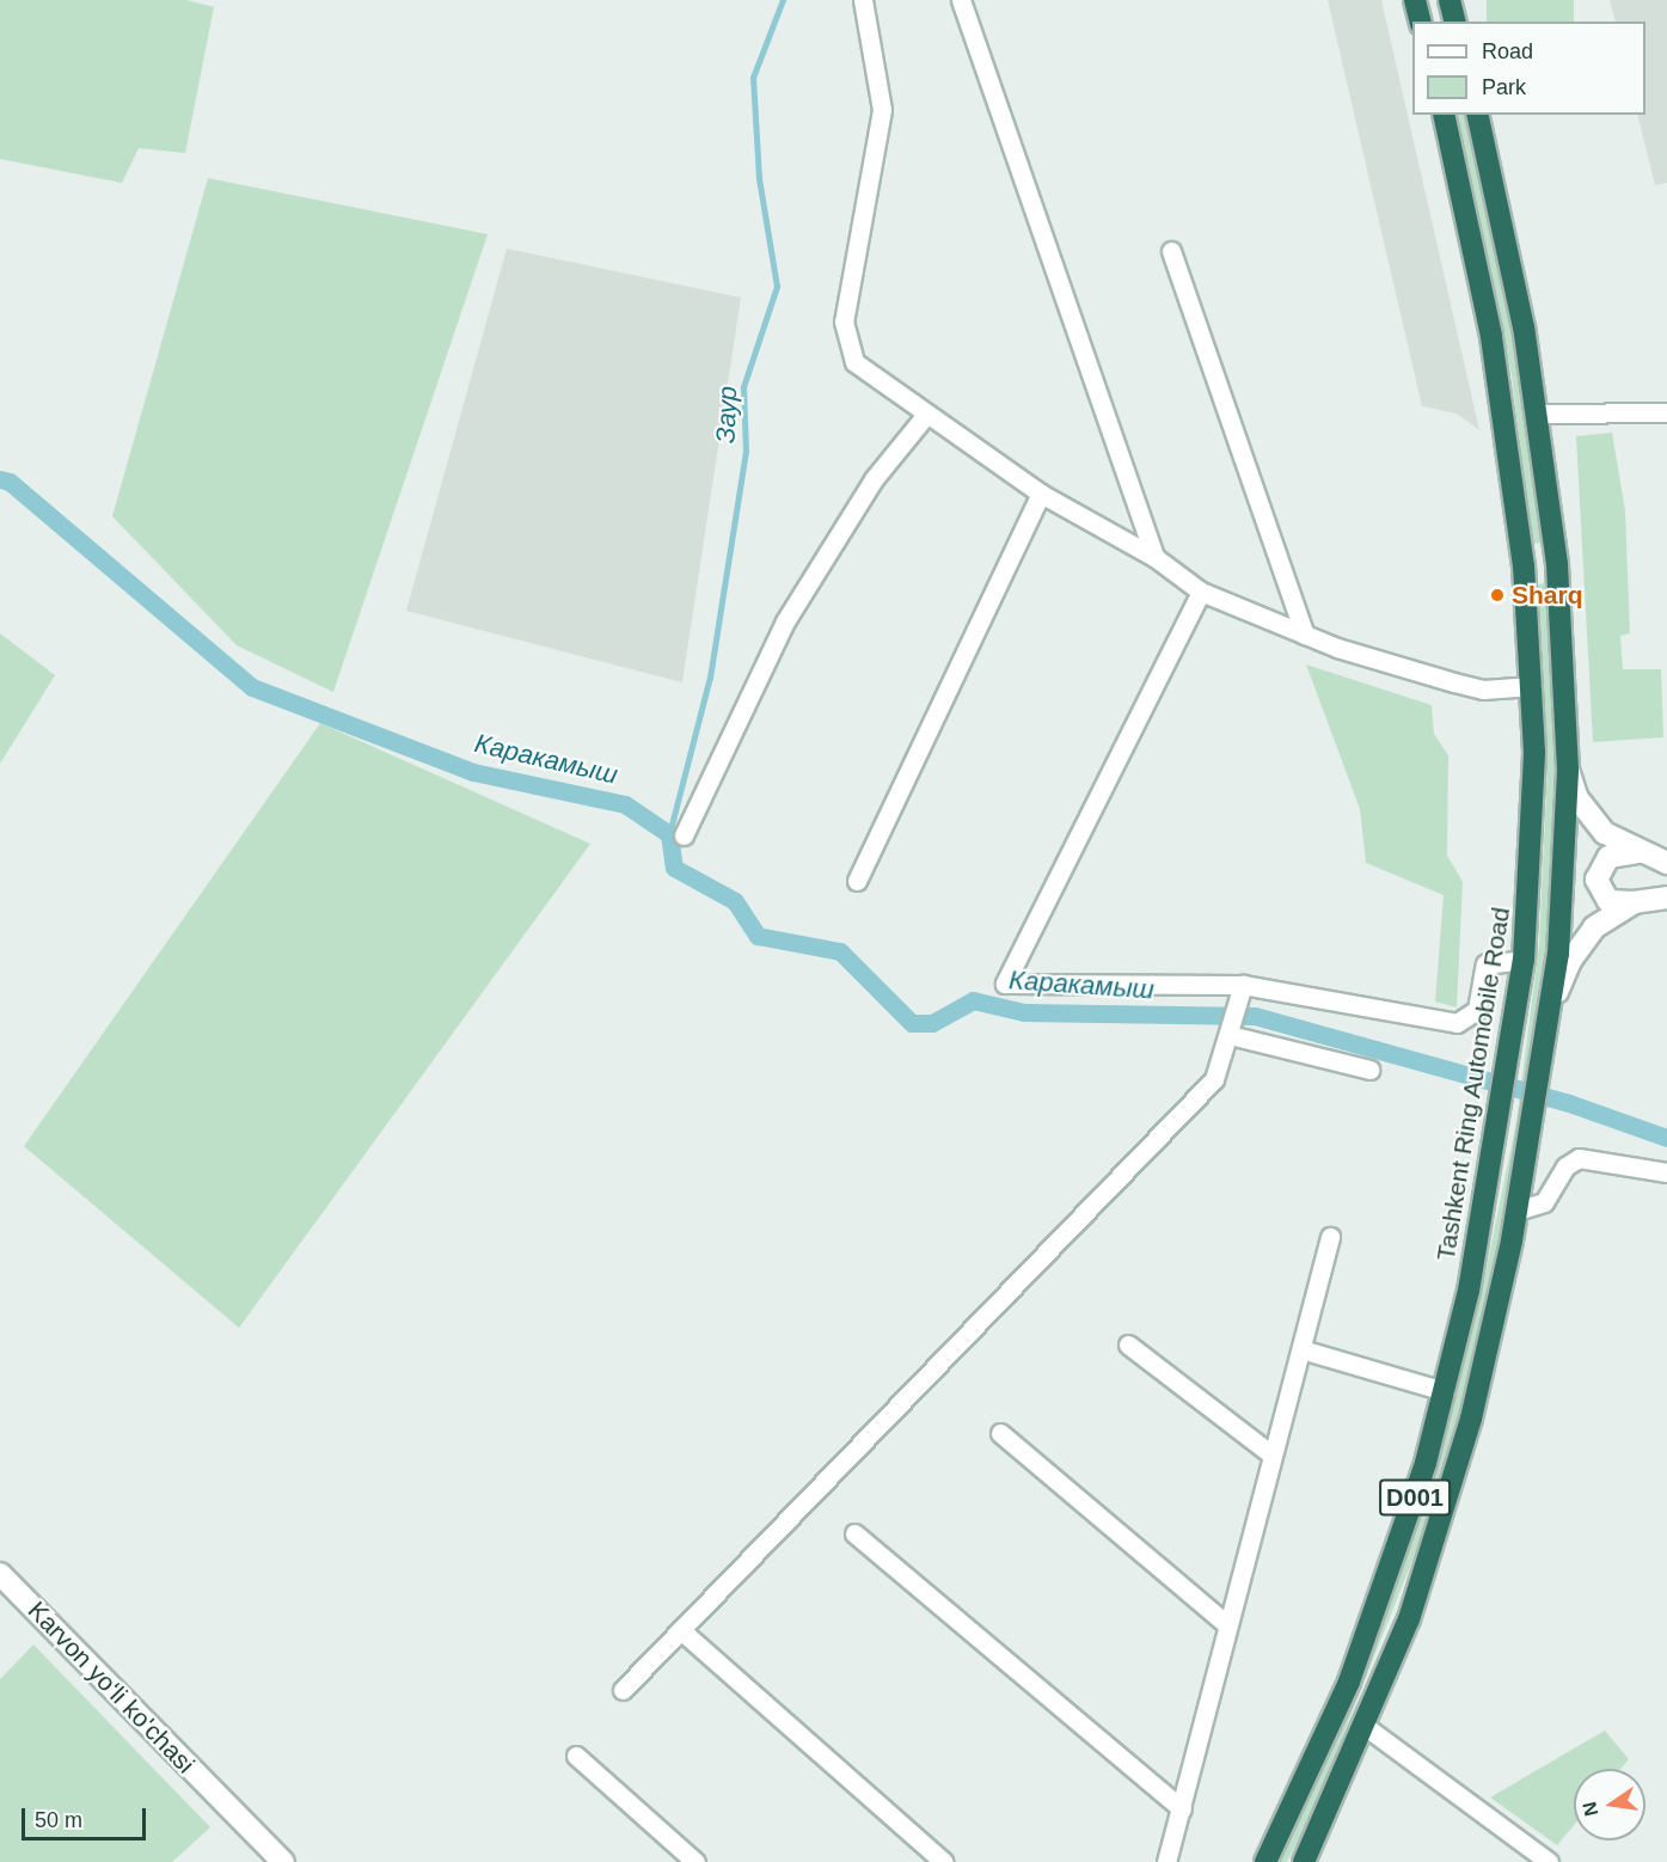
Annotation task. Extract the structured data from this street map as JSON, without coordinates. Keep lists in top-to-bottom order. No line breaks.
{"streets":{"highway":["Tashkent Ring Automobile Road","D001"],"main road":["Karvon yo‘li ko'chasi"]},"water":["Заур","Каракамыш"],"places":["Sharq"],"legend":["Road","Park"],"scale_bar":"50 m","north":"left"}
